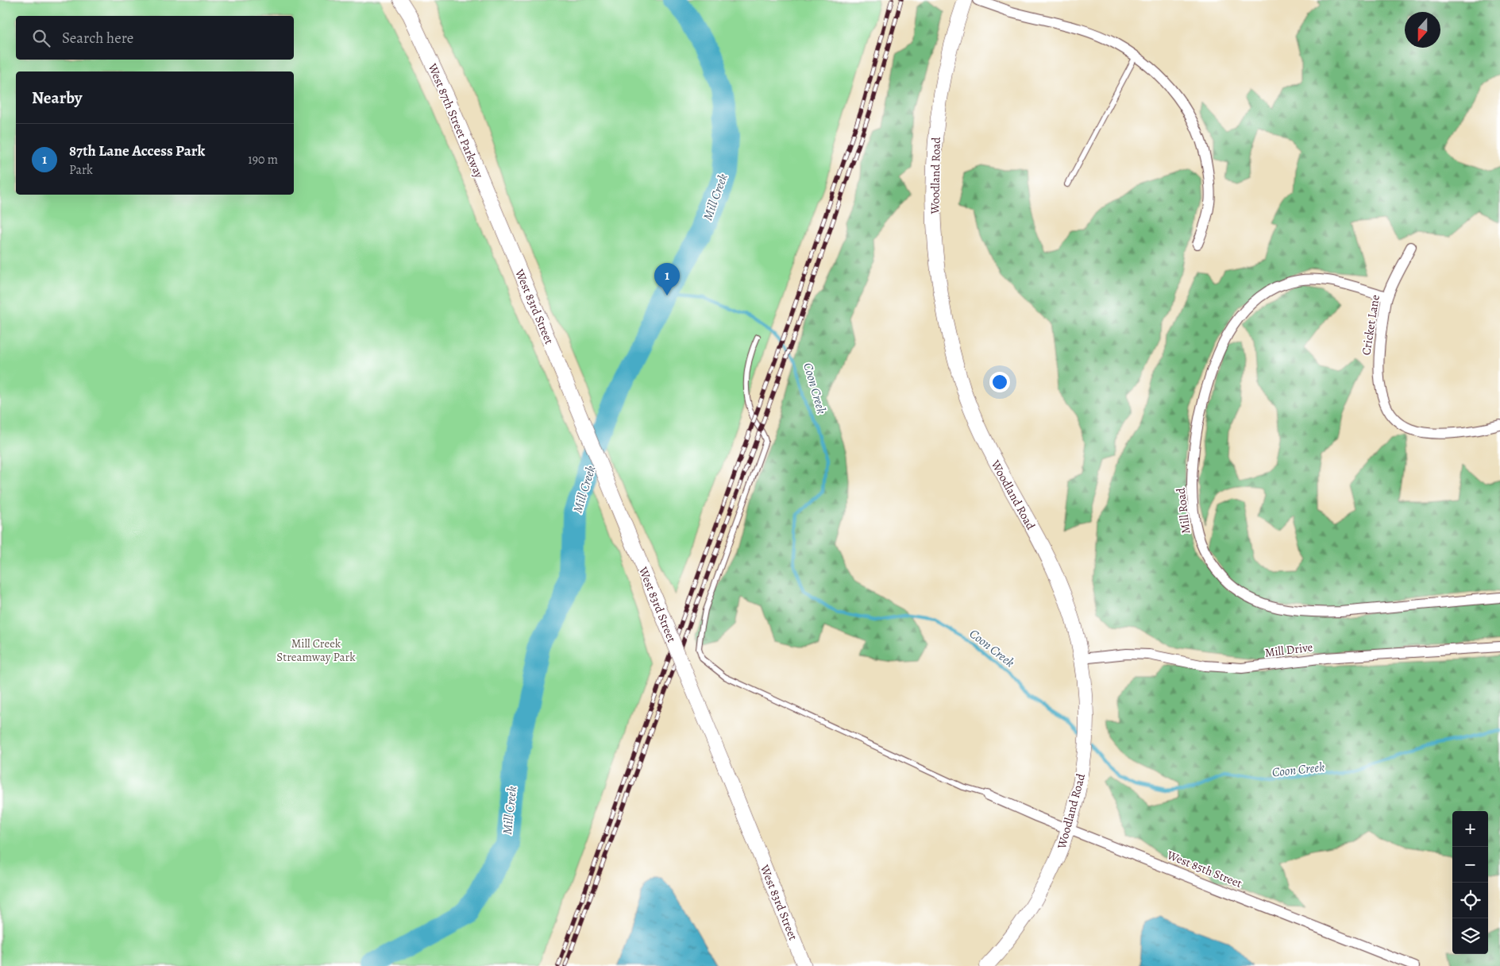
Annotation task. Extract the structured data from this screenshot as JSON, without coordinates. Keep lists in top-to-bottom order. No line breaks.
{"streets":{"main road":["West 87th Street Parkway","Woodland Road","West 83rd Street"],"street":["Cricket Lane","Mill Road","Mill Drive","West 85th Street"]},"crossings":[["West 87th Street Parkway","West 83rd Street"],["Woodland Road","Mill Drive"],["Woodland Road","West 85th Street"],["Cricket Lane","Mill Road"]],"water":["Mill Creek","Coon Creek"],"parks":["Mill Creek Streamway Park"],"north":"bottom","page":{"search":"Search here","heading":"Nearby","list":[{"mark":"1","name":"87th Lane Access Park","note":"Park","value":"190 m"}],"pins":"1","map_buttons":["+","−"]}}
